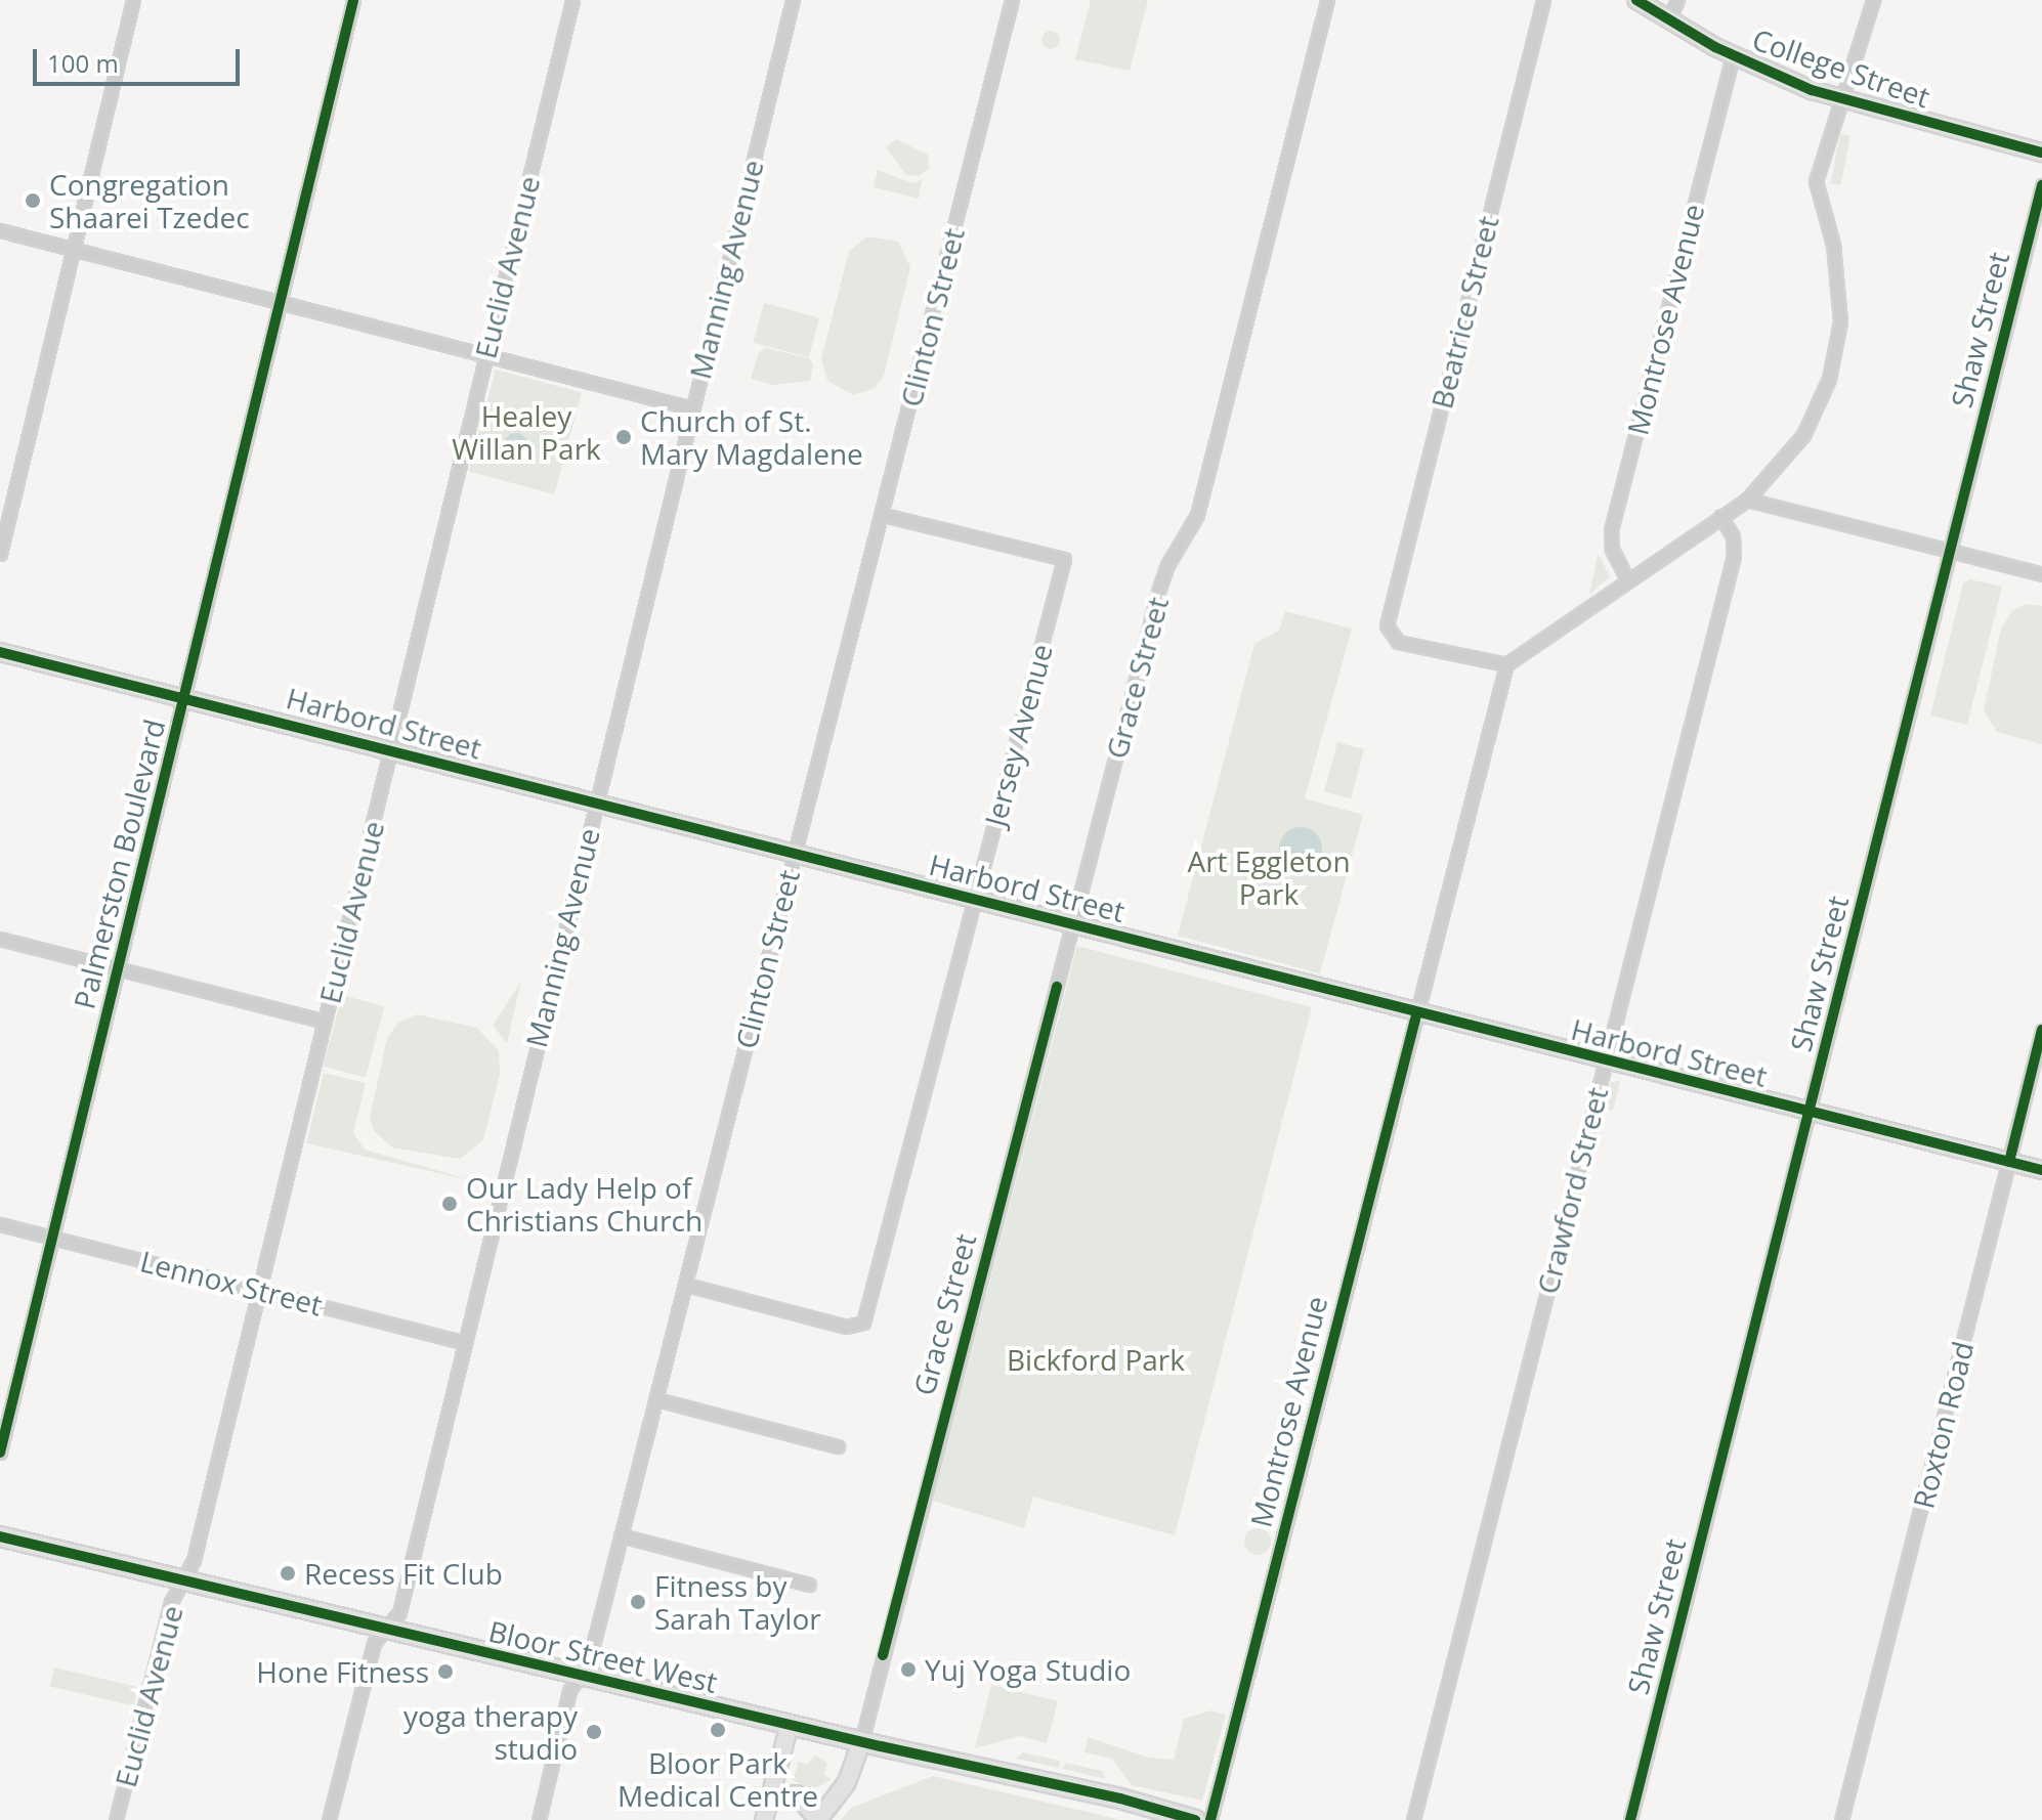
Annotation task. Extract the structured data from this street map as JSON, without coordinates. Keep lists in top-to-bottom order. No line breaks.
{"streets":{"main road":["Bloor Street West"],"street":["College Street","Euclid Avenue","Manning Avenue","Beatrice Street","Clinton Street","Montrose Avenue","Shaw Street","Grace Street","Harbord Street","Jersey Avenue","Palmerston Boulevard","Crawford Street","Lennox Street","Roxton Road"]},"crossings":[["College Street","Montrose Avenue"],["Euclid Avenue","Harbord Street"],["Euclid Avenue","Lennox Street"],["Euclid Avenue","Bloor Street West"],["Manning Avenue","Harbord Street"],["Manning Avenue","Lennox Street"],["Manning Avenue","Bloor Street West"],["Beatrice Street","Montrose Avenue"],["Clinton Street","Harbord Street"],["Clinton Street","Jersey Avenue"],["Clinton Street","Bloor Street West"],["Montrose Avenue","Harbord Street"],["Shaw Street","Harbord Street"],["Grace Street","Harbord Street"],["Grace Street","Bloor Street West"],["Harbord Street","Jersey Avenue"],["Harbord Street","Palmerston Boulevard"],["Harbord Street","Crawford Street"],["Harbord Street","Roxton Road"],["Palmerston Boulevard","Lennox Street"]],"parks":["Healey Willan Park","Art Eggleton Park","Bickford Park"],"places":["Congregation Shaarei Tzedec","Church of St. Mary Magdalene","Our Lady Help of Christians Church","Recess Fit Club","Fitness by Sarah Taylor","Yuj Yoga Studio","Hone Fitness","Bloor Park Medical Centre","yoga therapy studio"],"scale_bar":"100 m"}
